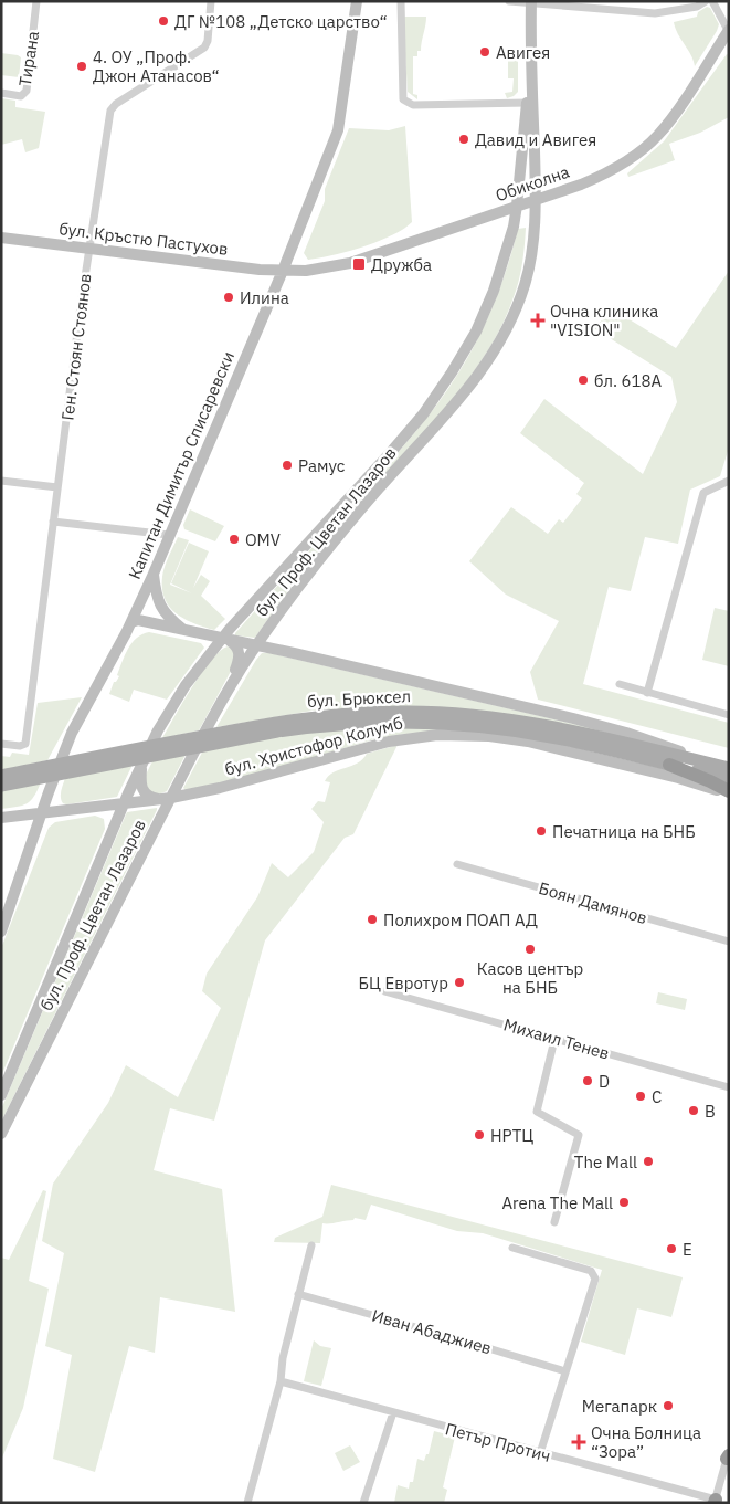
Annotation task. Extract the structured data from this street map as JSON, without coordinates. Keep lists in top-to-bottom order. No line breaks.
{"streets":{"main road":["Обиколна","бул. Кръстю Пастухов","Капитан Димитър Списаревски","бул. Проф. Цветан Лазаров","бул. Брюксел","бул. Христофор Колумб"],"street":["Тирана","Ген. Стоян Стоянов","Боян Дамянов","Михаил Тенев","Иван Абаджиев","Петър Протич"]},"crossings":[["Обиколна","бул. Кръстю Пастухов"],["Обиколна","Капитан Димитър Списаревски"],["Обиколна","бул. Проф. Цветан Лазаров"],["бул. Кръстю Пастухов","Ген. Стоян Стоянов"],["бул. Кръстю Пастухов","Капитан Димитър Списаревски"],["Капитан Димитър Списаревски","бул. Христофор Колумб"],["бул. Проф. Цветан Лазаров","бул. Христофор Колумб"]],"places":{"other":["ДГ №108 „Детско царство“","Авигея","4. ОУ „Проф. Джон Атанасов“","Давид и Авигея","Илина","бл. 618А","Рамус","OMV","Печатница на БНБ","Полихром ПОАП АД","Касов център на БНБ","БЦ Евротур","D","C","B","НРТЦ","The Mall","Arena The Mall","E","Мегапарк"],"transit":["Дружба"],"health":["Очна клиника \"VISION\"","Очна Болница “Зора”"]}}
